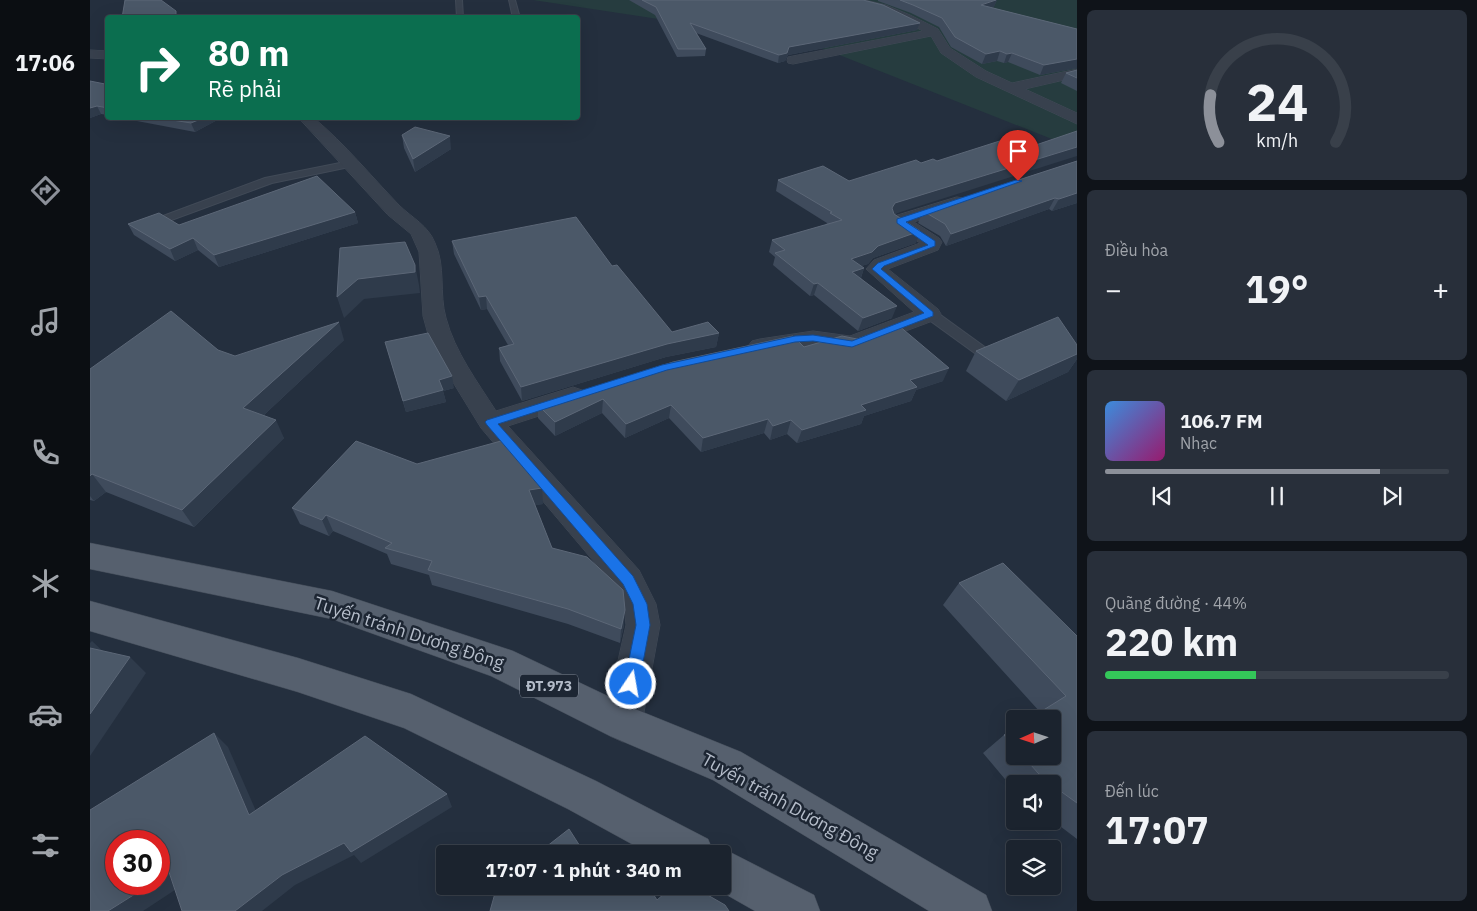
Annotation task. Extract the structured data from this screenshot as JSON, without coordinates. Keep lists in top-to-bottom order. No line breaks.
{"streets":{"main road":["Tuyến tránh Dương Đông","ĐT.973"]},"north":"left","page":{"tabs":"17:06","turn":["80 m","Rẽ phải"],"tile":["Điều hòa",["Quãng đường · 44%","220 km"],["Đến lúc","17:07"]],"heat":["−","19°","+"],"song":["106.7 FM","Nhạc"],"limit":"30","trip":"17:07 · 1 phút · 340 m","gauge":["24","km/h"]}}
